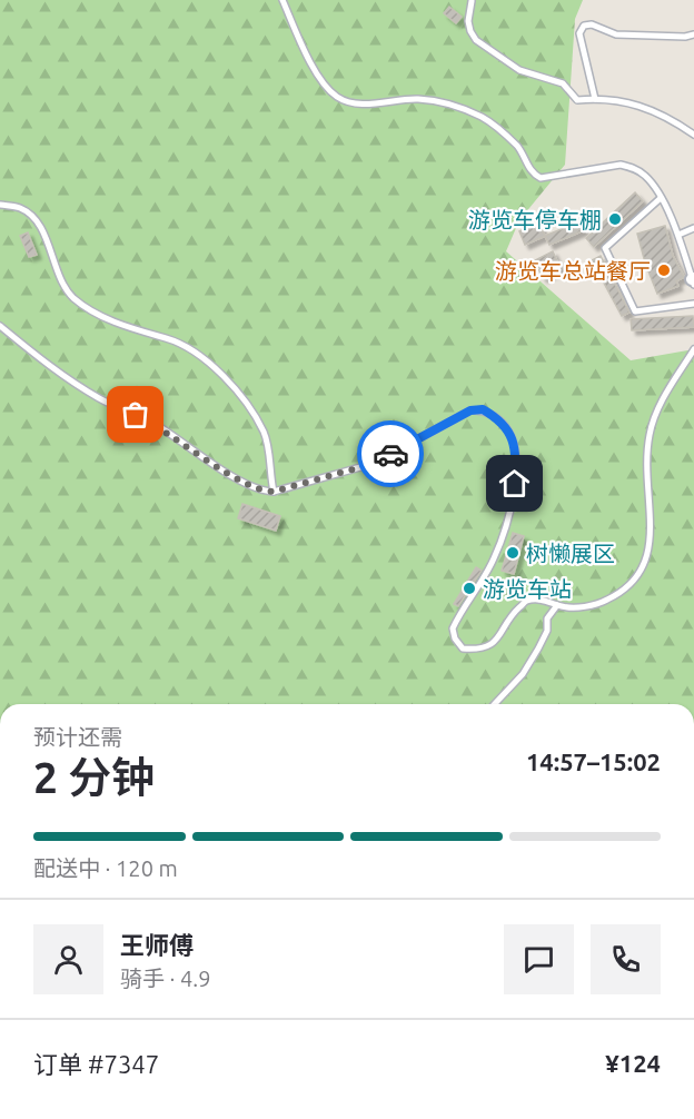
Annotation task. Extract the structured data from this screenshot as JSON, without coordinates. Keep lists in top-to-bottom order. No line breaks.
{"places":["游览车停车棚","游览车总站餐厅","树懒展区","游览车站"],"page":{"heading":["2 分钟","预计还需","14:57–15:02"],"panel":["王师傅","骑手 · 4.9","订单 #7347","¥124"],"bar":"配送中 · 120 m"}}
